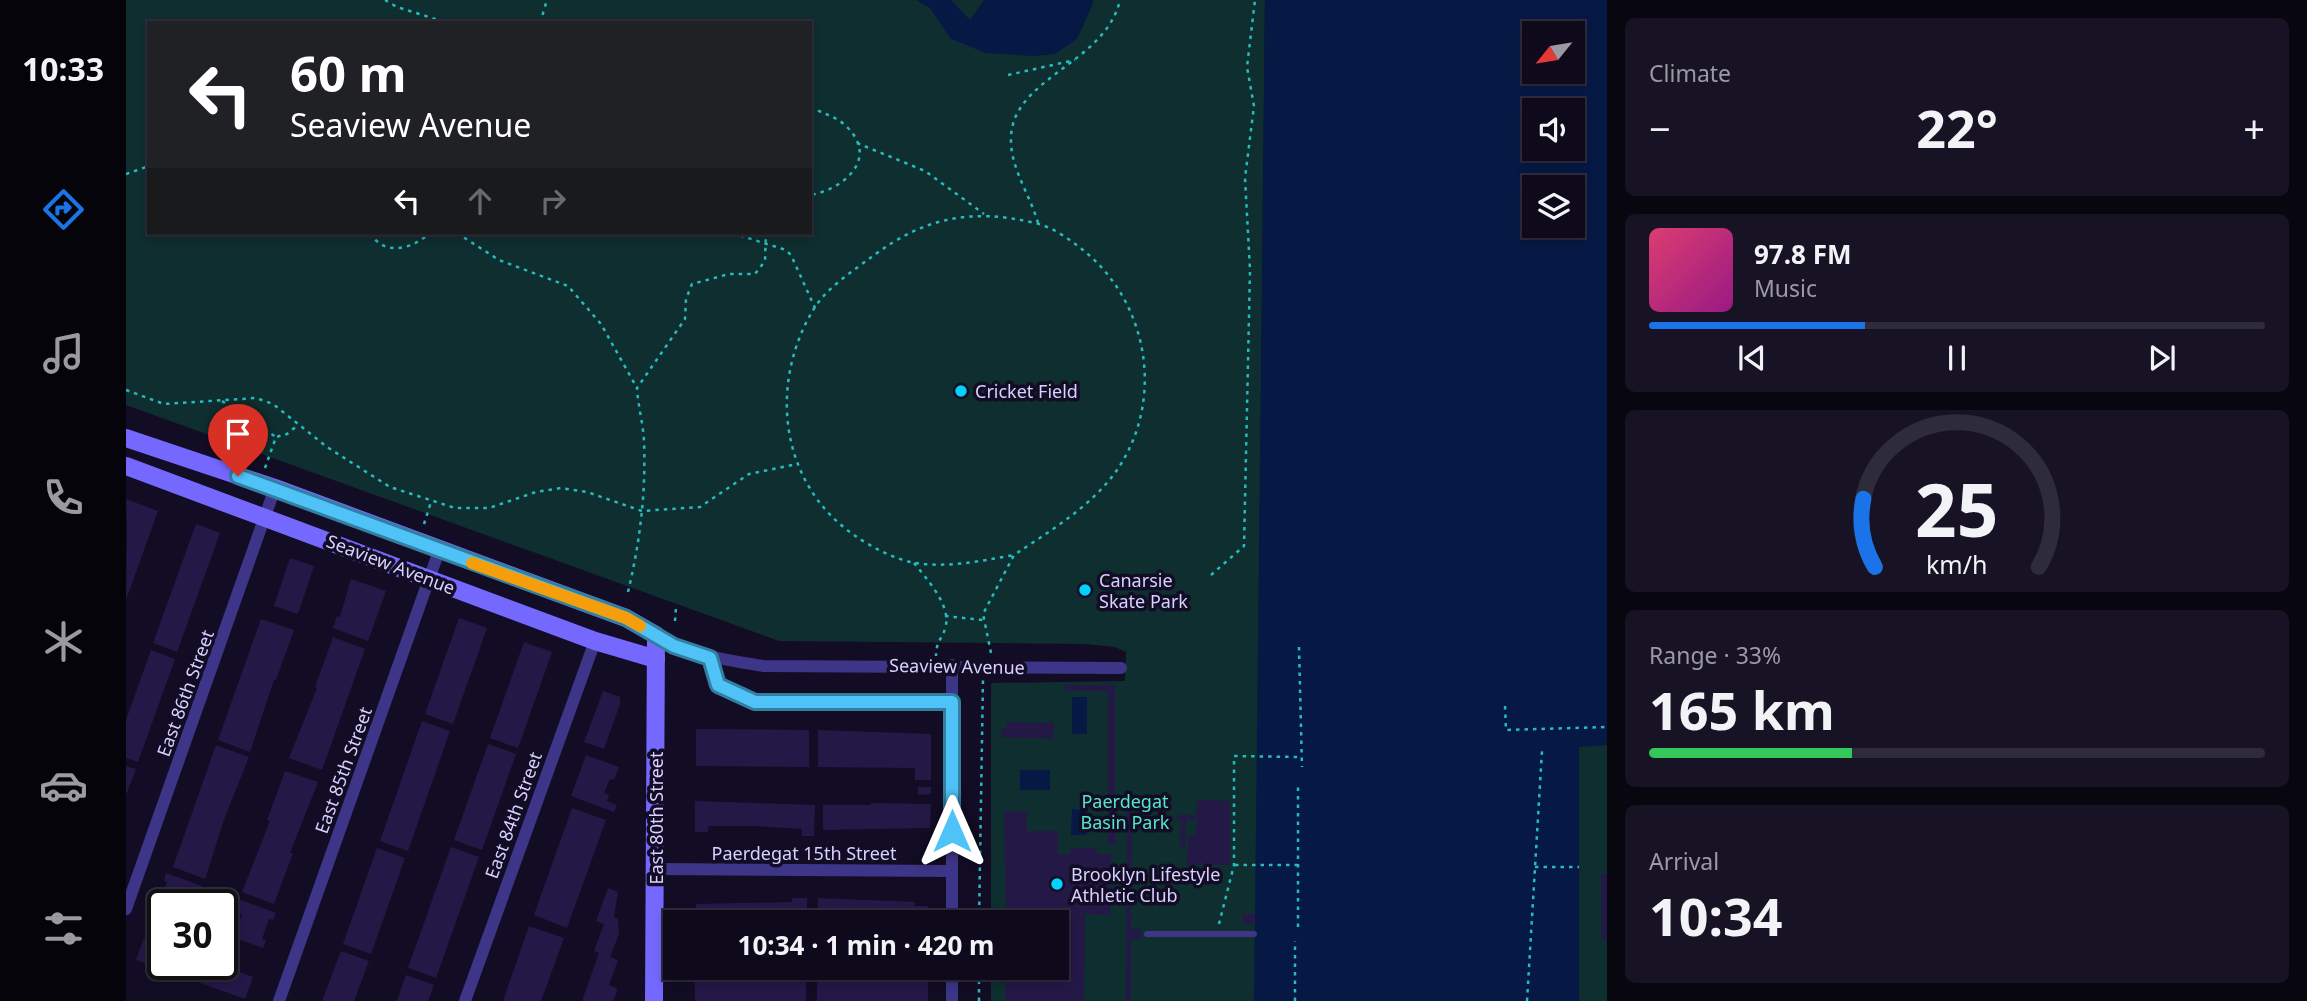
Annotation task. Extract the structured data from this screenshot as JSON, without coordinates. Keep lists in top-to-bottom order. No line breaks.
{"streets":{"street":["Seaview Avenue","East 86th Street","East 85th Street","East 84th Street","East 80th Street","Paerdegat 15th Street"]},"crossings":[["Seaview Avenue","East 86th Street"],["Seaview Avenue","East 85th Street"],["Seaview Avenue","East 84th Street"],["Seaview Avenue","East 80th Street"],["East 80th Street","Paerdegat 15th Street"]],"parks":["Paerdegat Basin Park"],"places":["Cricket Field","Canarsie Skate Park","Brooklyn Lifestyle Athletic Club"],"north":"bottom left","page":{"tabs":"10:33","tile":["Climate",["Range · 33%","165 km"],["Arrival","10:34"]],"turn":["60 m","Seaview Avenue"],"heat":["−","22°","+"],"song":["97.8 FM","Music"],"limit":"30","trip":"10:34 · 1 min · 420 m","gauge":["25","km/h"]}}
